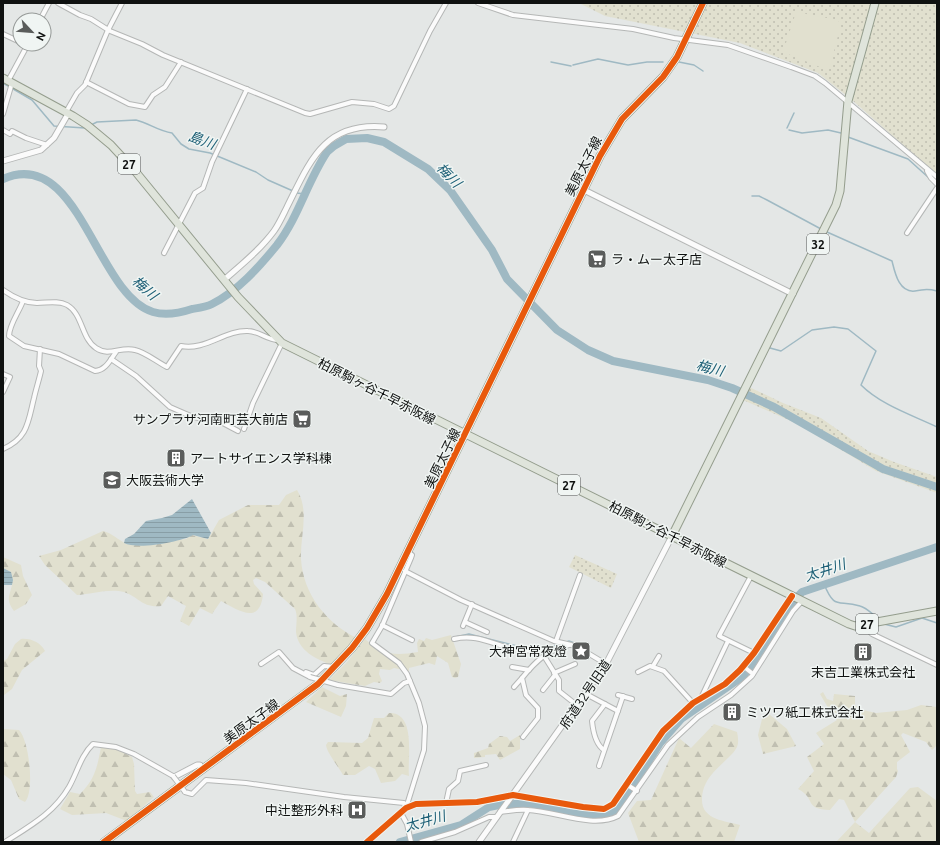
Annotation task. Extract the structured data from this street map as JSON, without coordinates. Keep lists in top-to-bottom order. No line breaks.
{"streets":{"main road":["27","美原太子線","32","柏原駒ヶ谷千早赤阪線"],"street":["府道32号旧道"]},"crossings":[["美原太子線","柏原駒ヶ谷千早赤阪線"],["32","柏原駒ヶ谷千早赤阪線"],["32","府道32号旧道"],["柏原駒ヶ谷千早赤阪線","府道32号旧道"]],"water":["島川","梅川","太井川"],"places":{"supermarket":["ラ・ムー太子店","サンプラザ河南町芸大前店"],"building":["アートサイエンス学科棟","末吉工業株式会社","ミツワ紙工株式会社"],"school or university":["大阪芸術大学"],"place":["大神宮常夜燈"],"hospital":["中辻整形外科"]},"north":"bottom right"}
